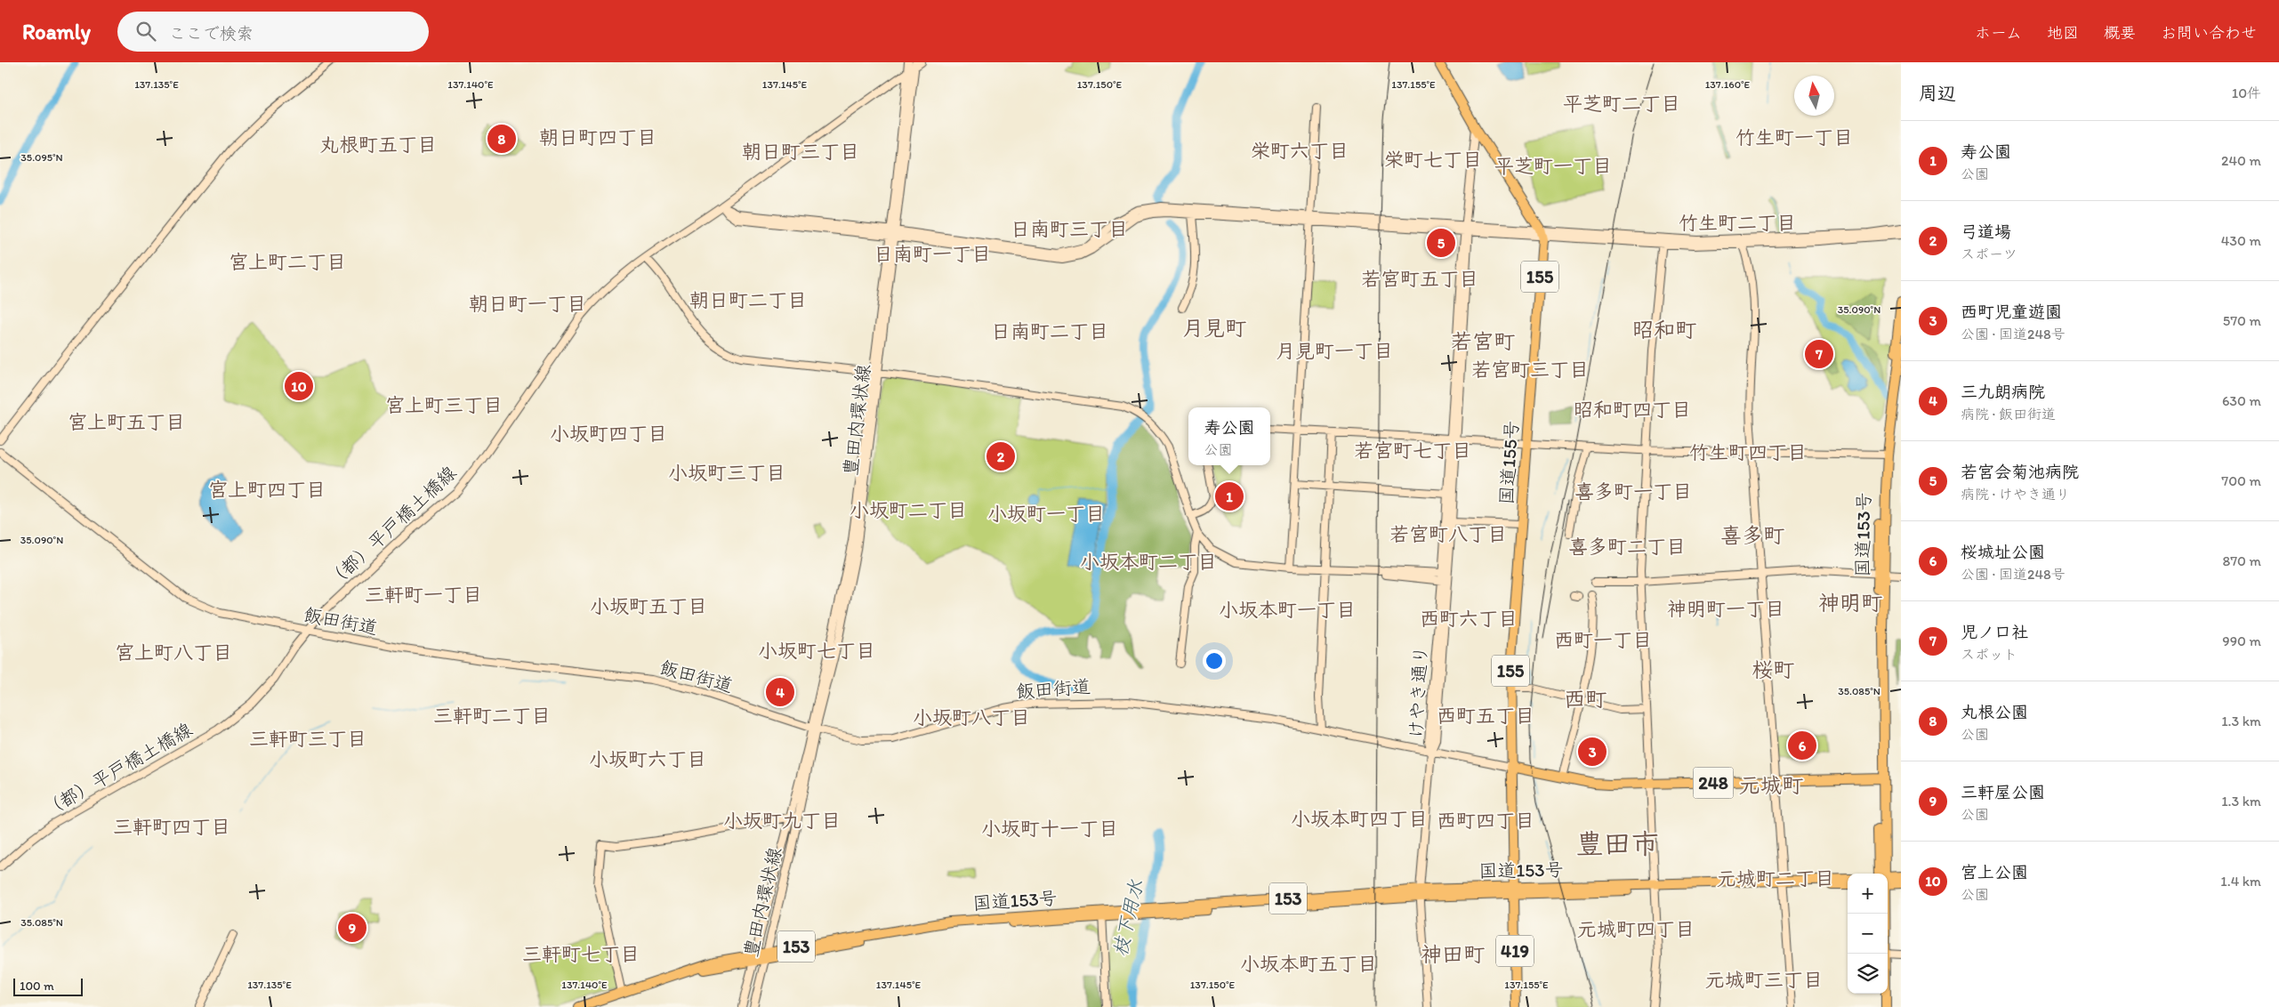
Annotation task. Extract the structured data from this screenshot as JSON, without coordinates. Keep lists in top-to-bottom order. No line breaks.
{"streets":{"highway":["155","国道155号","国道153号","248","153","419"],"street":["豊田内環状線","（都）平戸橋土橋線","飯田街道","けやき通り"]},"crossings":[["豊田内環状線","（都）平戸橋土橋線"],["豊田内環状線","国道153号"],["豊田内環状線","飯田街道"],["国道155号","国道153号"],["国道155号","飯田街道"],["国道155号","248"],["国道155号","419"],["（都）平戸橋土橋線","飯田街道"],["国道153号","けやき通り"],["国道153号","248"],["国道153号","419"],["飯田街道","けやき通り"],["飯田街道","248"]],"districts":["平芝町二丁目","朝日町四丁目","竹生町一丁目","丸根町五丁目","栄町六丁目","朝日町三丁目","栄町七丁目","平芝町一丁目","竹生町二丁目","日南町三丁目","日南町一丁目","宮上町二丁目","若宮町五丁目","朝日町二丁目","朝日町一丁目","月見町","昭和町","日南町二丁目","若宮町","月見町一丁目","若宮町三丁目","宮上町三丁目","昭和町四丁目","宮上町五丁目","小坂町四丁目","若宮町七丁目","竹生町四丁目","小坂町三丁目","宮上町四丁目","喜多町一丁目","小坂町二丁目","小坂町一丁目","若宮町八丁目","喜多町","喜多町二丁目","小坂本町二丁目","三軒町一丁目","神明町","小坂町五丁目","神明町一丁目","小坂本町一丁目","西町六丁目","西町一丁目","小坂町七丁目","宮上町八丁目","桜町","西町","三軒町二丁目","西町五丁目","小坂町八丁目","三軒町三丁目","小坂町六丁目","元城町","小坂本町四丁目","小坂町九丁目","西町四丁目","三軒町四丁目","小坂町十一丁目","豊田市","元城町二丁目","元城町四丁目","三軒町七丁目","神田町","小坂本町五丁目","元城町三丁目"],"water":["枝下用水"],"scale_bar":"100 m","north":"top","page":{"header":"Roamly","search":"ここで検索","nav":["ホーム","地図","概要","お問い合わせ"],"heading":["周辺","10件"],"list":[{"mark":"1","name":"寿公園","note":"公園","value":"240 m"},{"mark":"2","name":"弓道場","note":"スポーツ","value":"430 m"},{"mark":"3","name":"西町児童遊園","note":"公園 · 国道248号","value":"570 m"},{"mark":"4","name":"三九朗病院","note":"病院 · 飯田街道","value":"630 m"},{"mark":"5","name":"若宮会菊池病院","note":"病院 · けやき通り","value":"700 m"},{"mark":"6","name":"桜城址公園","note":"公園 · 国道248号","value":"870 m"},{"mark":"7","name":"児ノ口社","note":"スポット","value":"990 m"},{"mark":"8","name":"丸根公園","note":"公園","value":"1.3 km"},{"mark":"9","name":"三軒屋公園","note":"公園","value":"1.3 km"},{"mark":"10","name":"宮上公園","note":"公園","value":"1.4 km"}],"pins":["8","5","7","10","2","1","4","6","3","9"],"popup":["寿公園","公園"],"map_buttons":["+","−"],"scale":"100 m"},"coordinates":["137.135°E","137.140°E","137.145°E","137.150°E","137.155°E","137.160°E","35.095°N","35.090°N","35.085°N"]}
